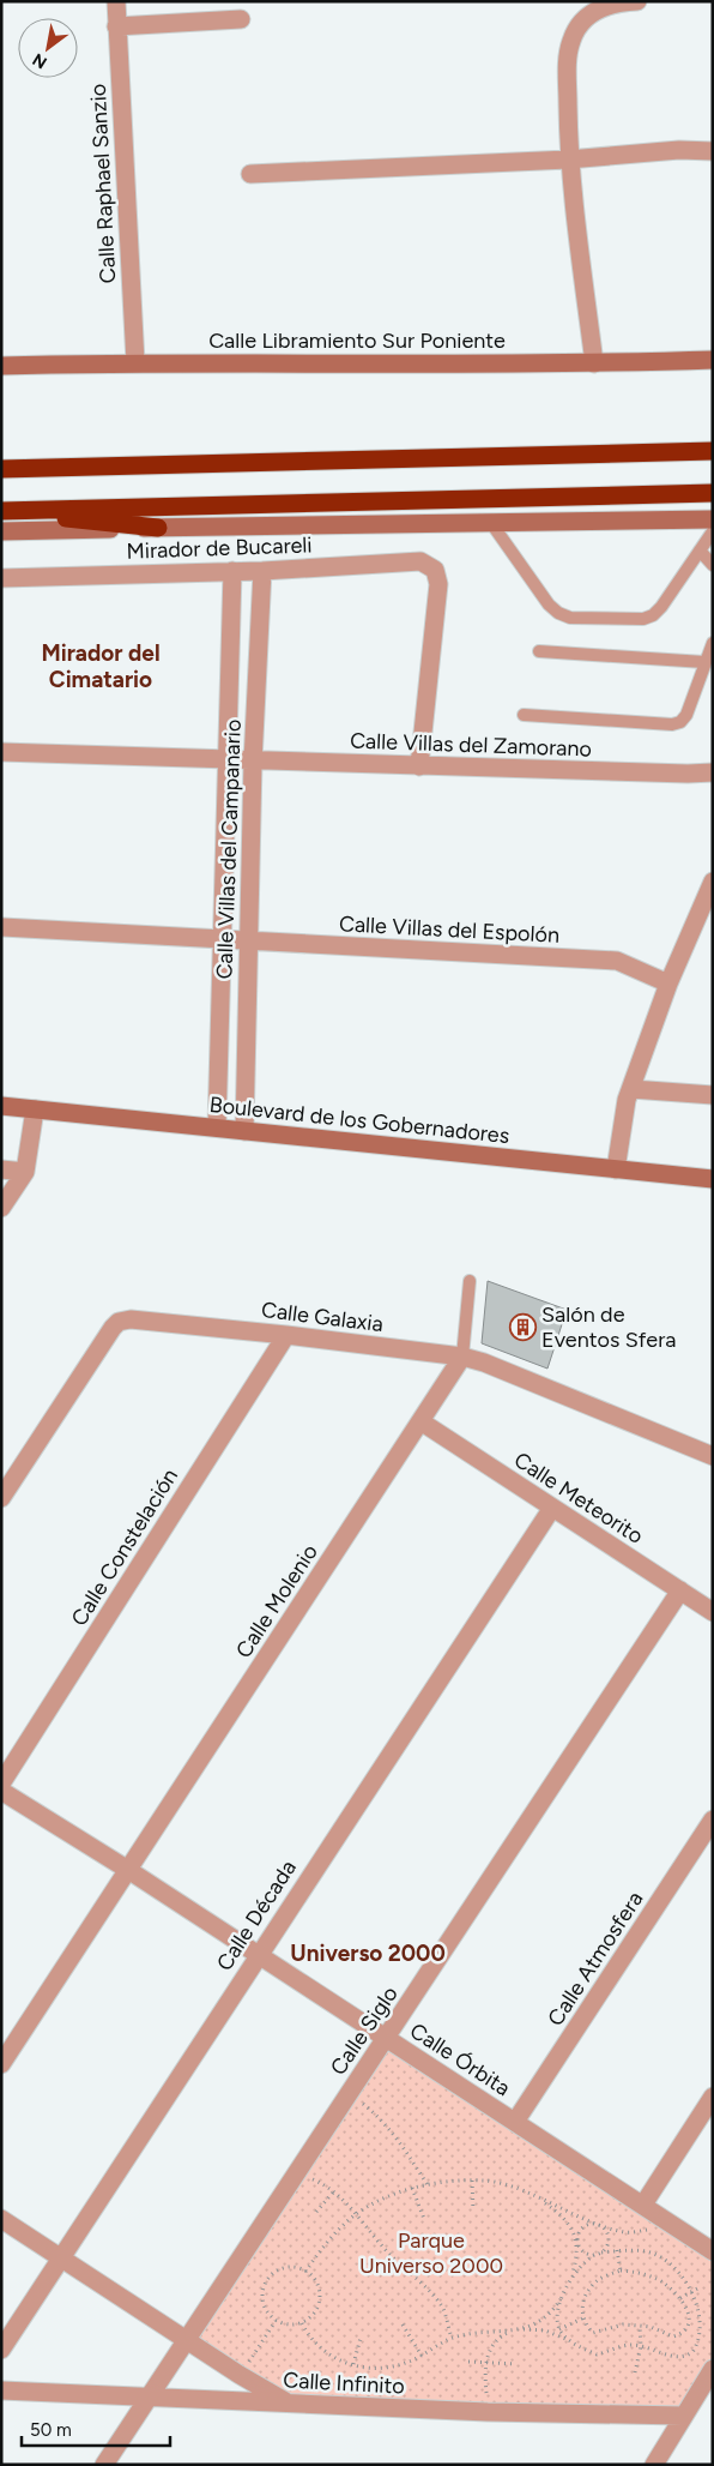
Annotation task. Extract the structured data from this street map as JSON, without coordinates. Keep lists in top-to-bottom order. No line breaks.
{"streets":{"street":["Calle Raphael Sanzio","Calle Libramiento Sur Poniente","Mirador de Bucareli","Calle Villas del Zamorano","Calle Villas del Campanario","Calle Villas del Espolón","Boulevard de los Gobernadores","Calle Galaxia","Calle Meteorito","Calle Constelación","Calle Molenio","Calle Década","Calle Atmosfera","Calle Siglo","Calle Órbita","Calle Infinito"]},"crossings":[["Calle Raphael Sanzio","Calle Libramiento Sur Poniente"],["Mirador de Bucareli","Calle Villas del Zamorano"],["Mirador de Bucareli","Calle Villas del Campanario"],["Calle Villas del Zamorano","Calle Villas del Campanario"],["Calle Villas del Campanario","Calle Villas del Espolón"],["Calle Villas del Campanario","Boulevard de los Gobernadores"],["Calle Galaxia","Calle Constelación"],["Calle Galaxia","Calle Molenio"],["Calle Meteorito","Calle Molenio"],["Calle Meteorito","Calle Década"],["Calle Meteorito","Calle Siglo"],["Calle Molenio","Calle Órbita"],["Calle Década","Calle Órbita"],["Calle Atmosfera","Calle Órbita"],["Calle Siglo","Calle Órbita"],["Calle Siglo","Calle Infinito"]],"districts":["Mirador del Cimatario","Universo 2000"],"parks":["Parque Universo 2000"],"places":{"building":["Salón de Eventos Sfera"]},"scale_bar":"50 m","north":"bottom left"}
